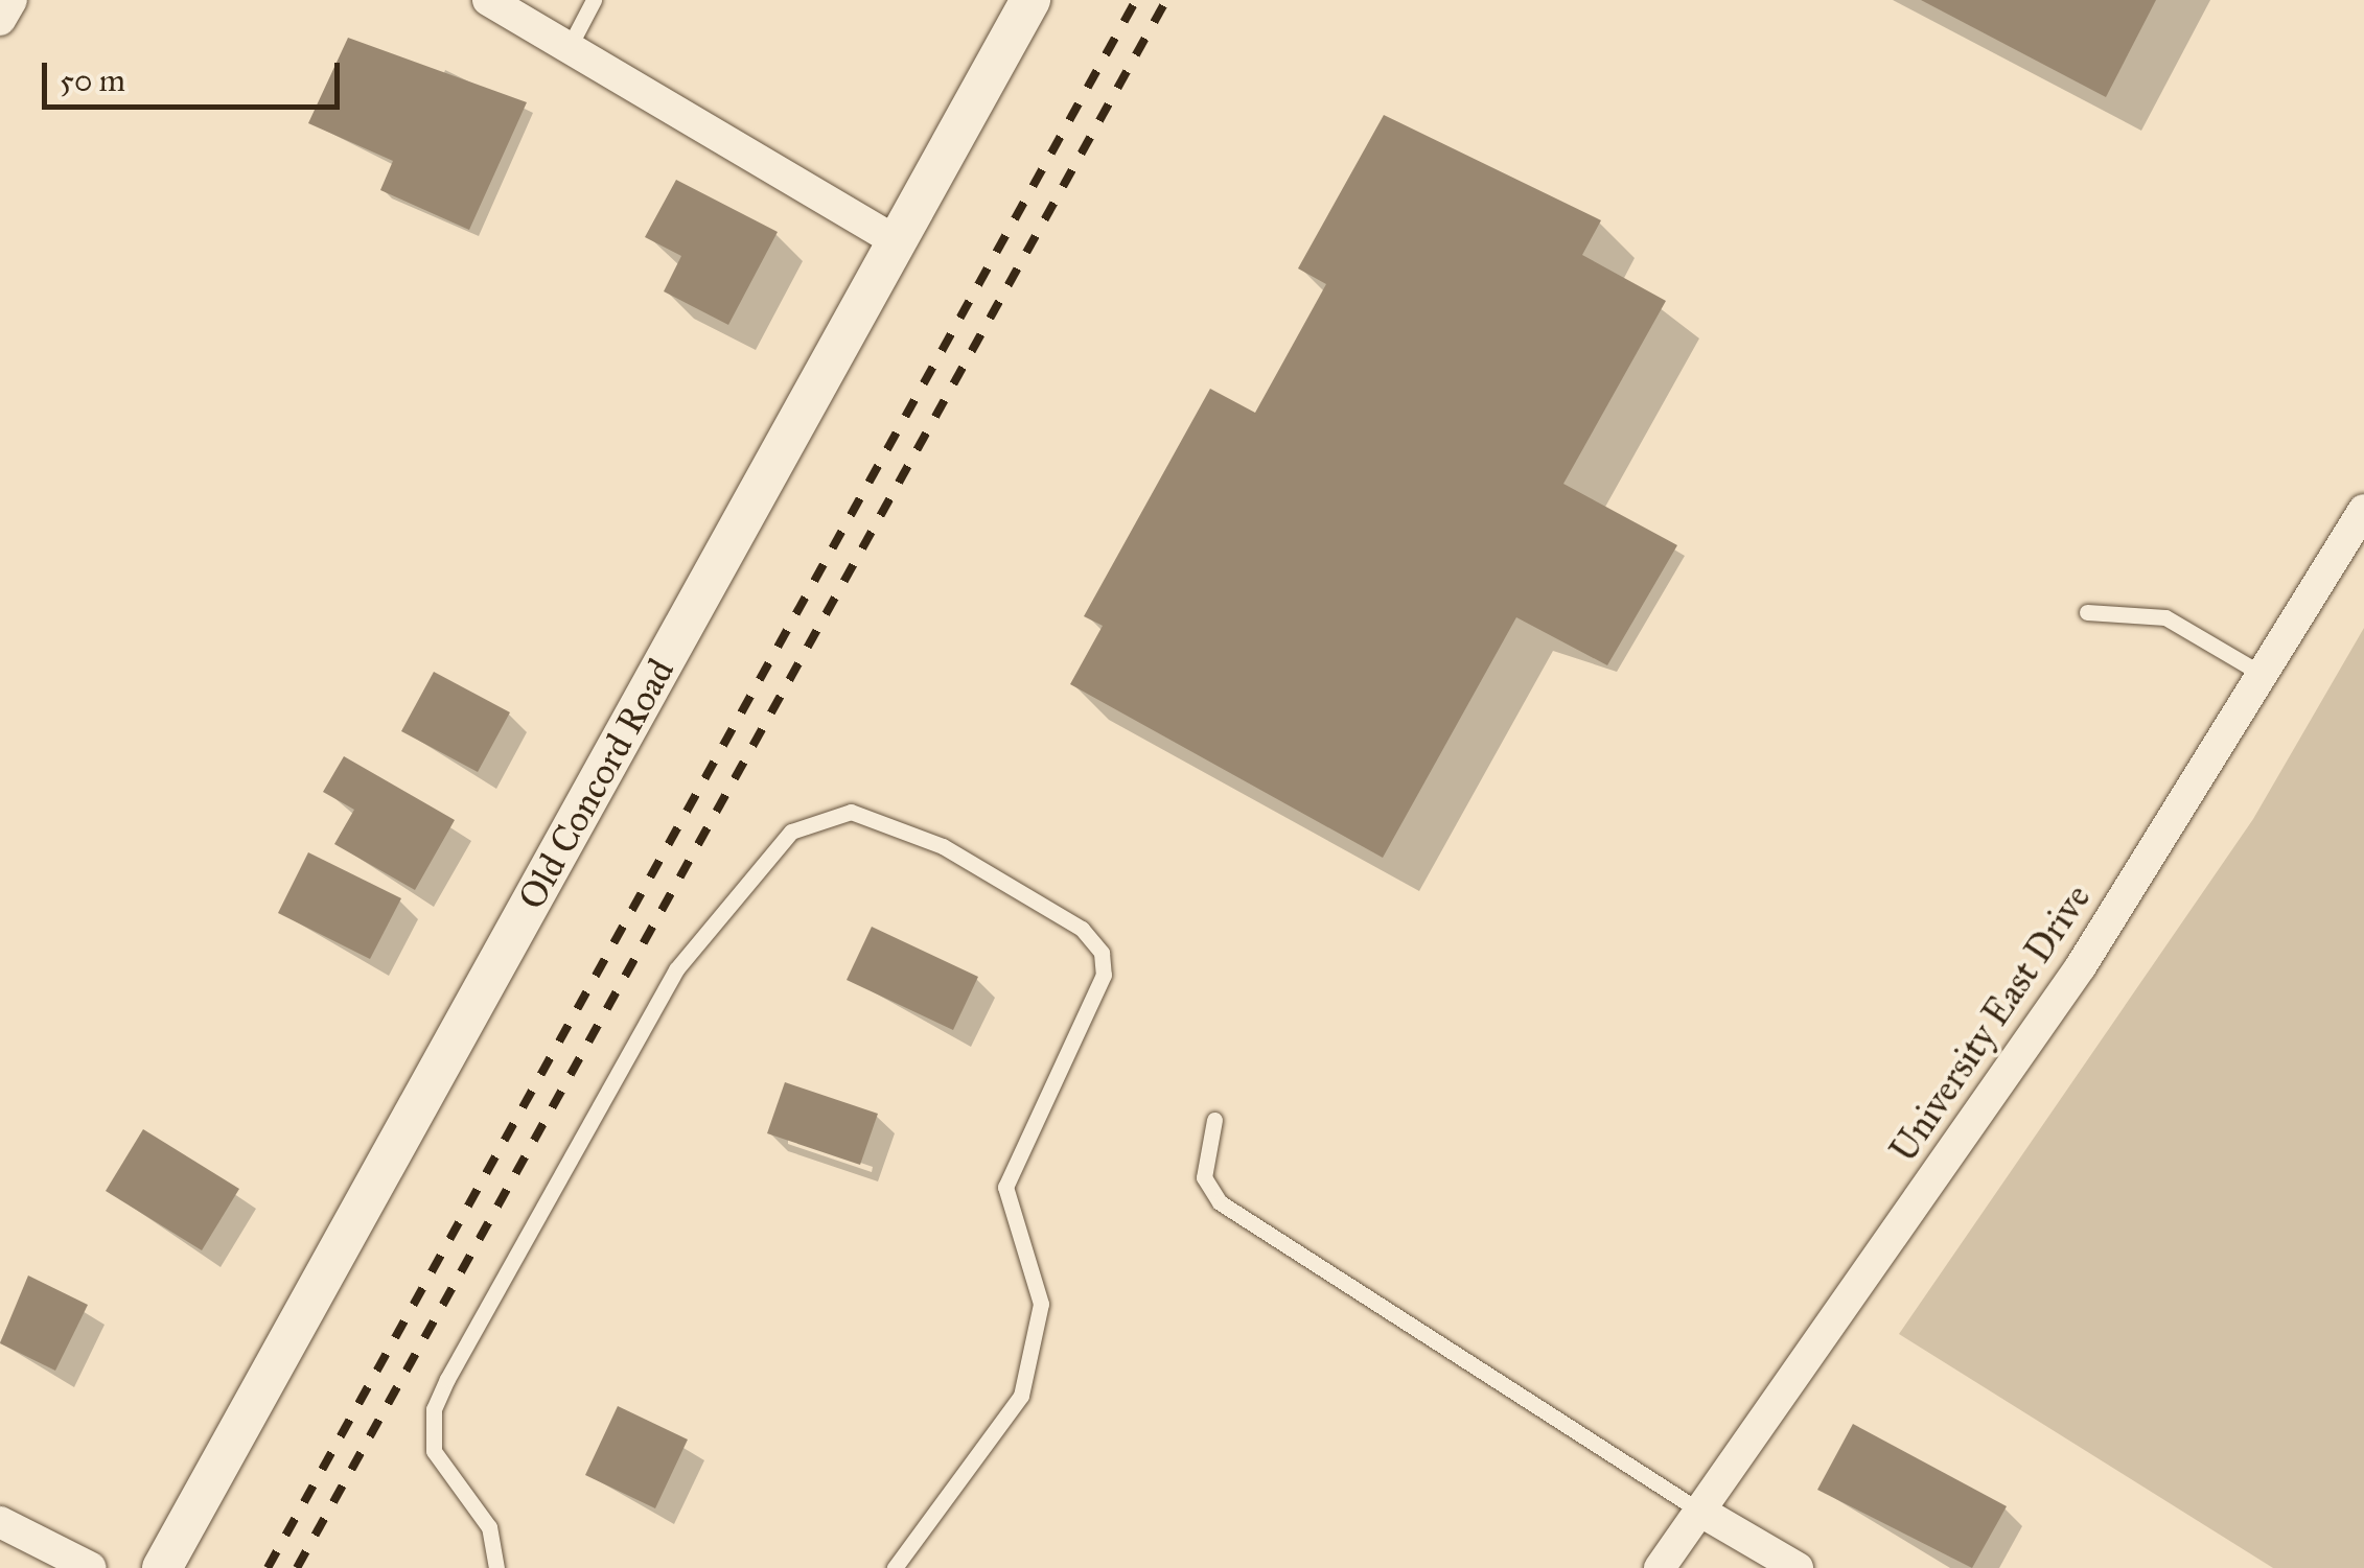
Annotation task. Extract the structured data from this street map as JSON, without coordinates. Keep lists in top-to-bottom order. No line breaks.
{"streets":{"street":["Old Concord Road","University East Drive"]},"scale_bar":"50 m"}
